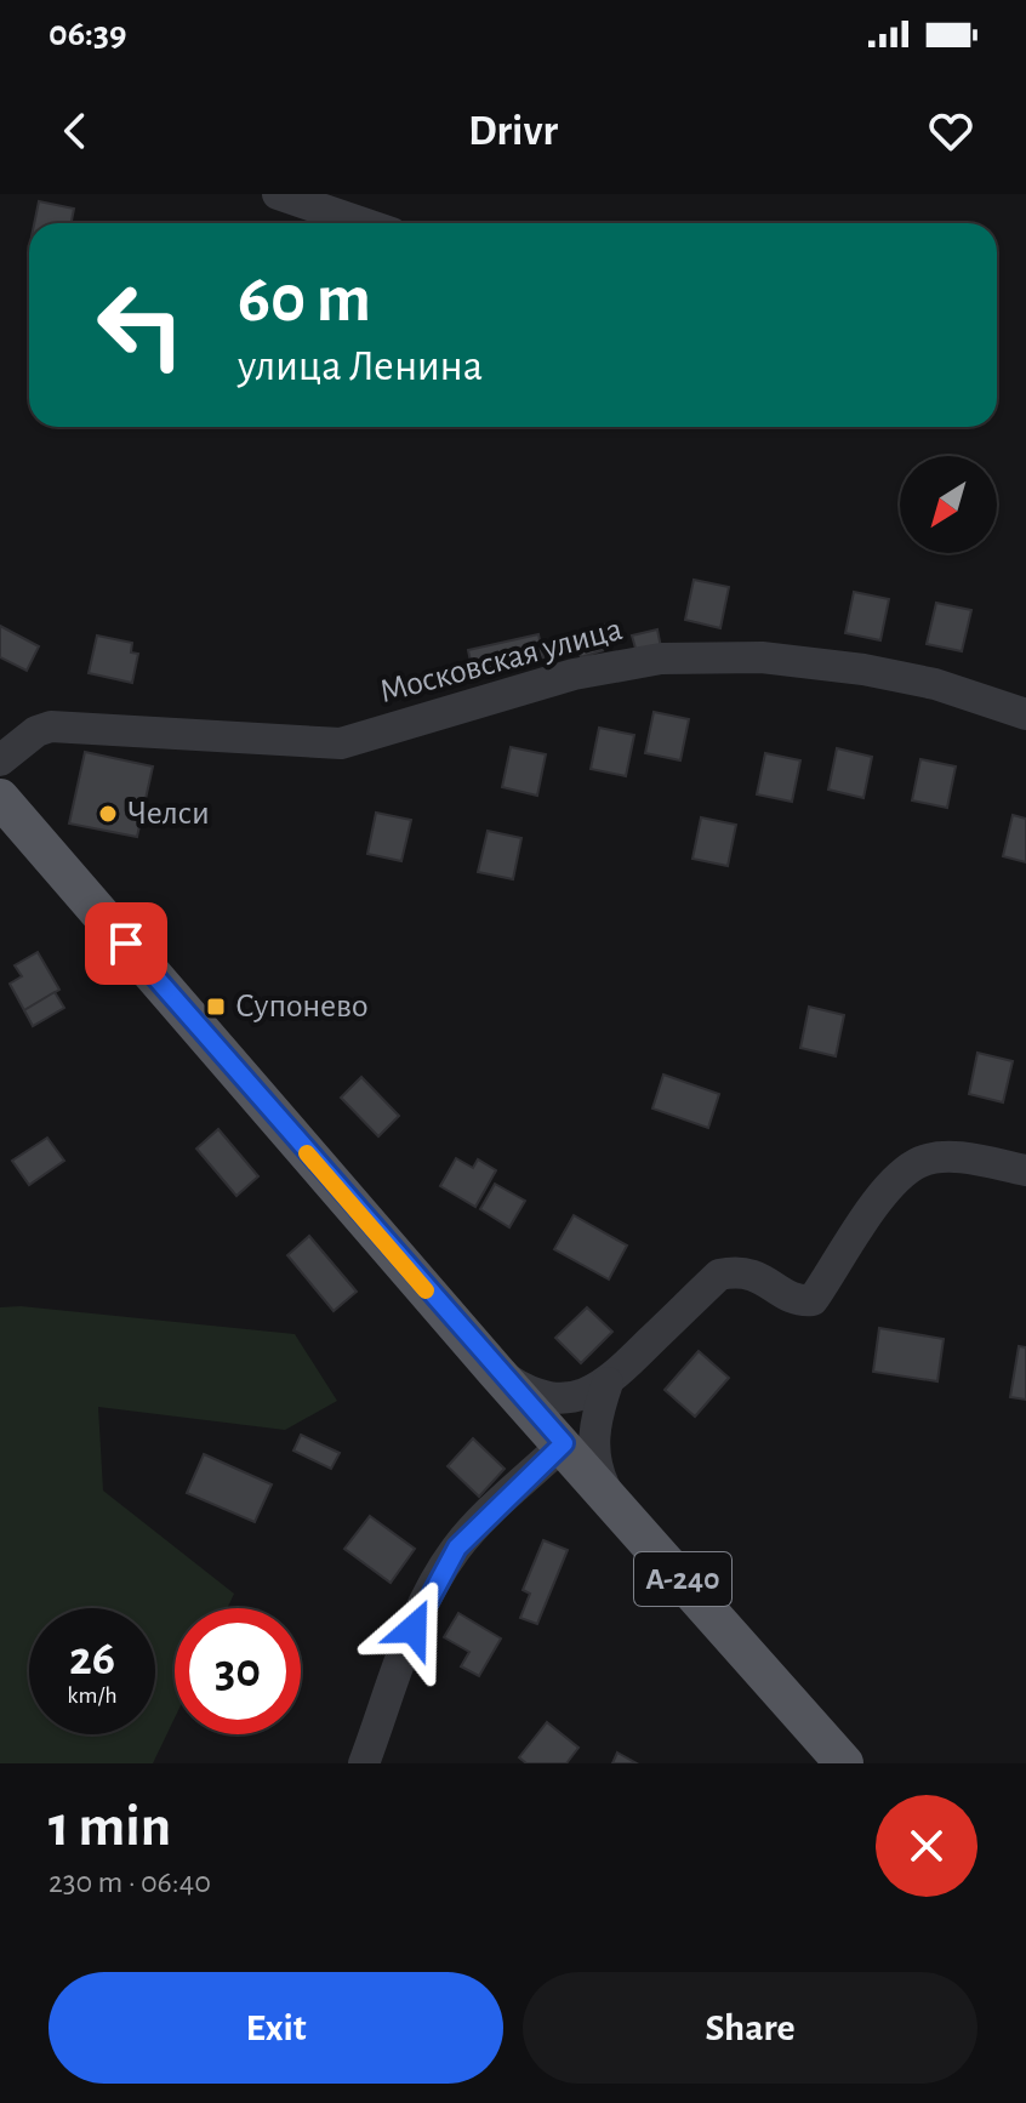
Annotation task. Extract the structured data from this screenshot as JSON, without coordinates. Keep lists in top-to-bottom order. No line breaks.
{"streets":{"main road":["А-240"],"street":["Московская улица"]},"places":{"other":["Челси"],"transit":["Супонево"]},"north":"bottom left","page":{"status":"06:39","header":"Drivr","turn":["60 m","улица Ленина"],"speed":"26 km/h","limit":"30","heading":["1 min","230 m · 06:40"],"buttons":["Exit","Share"]}}
